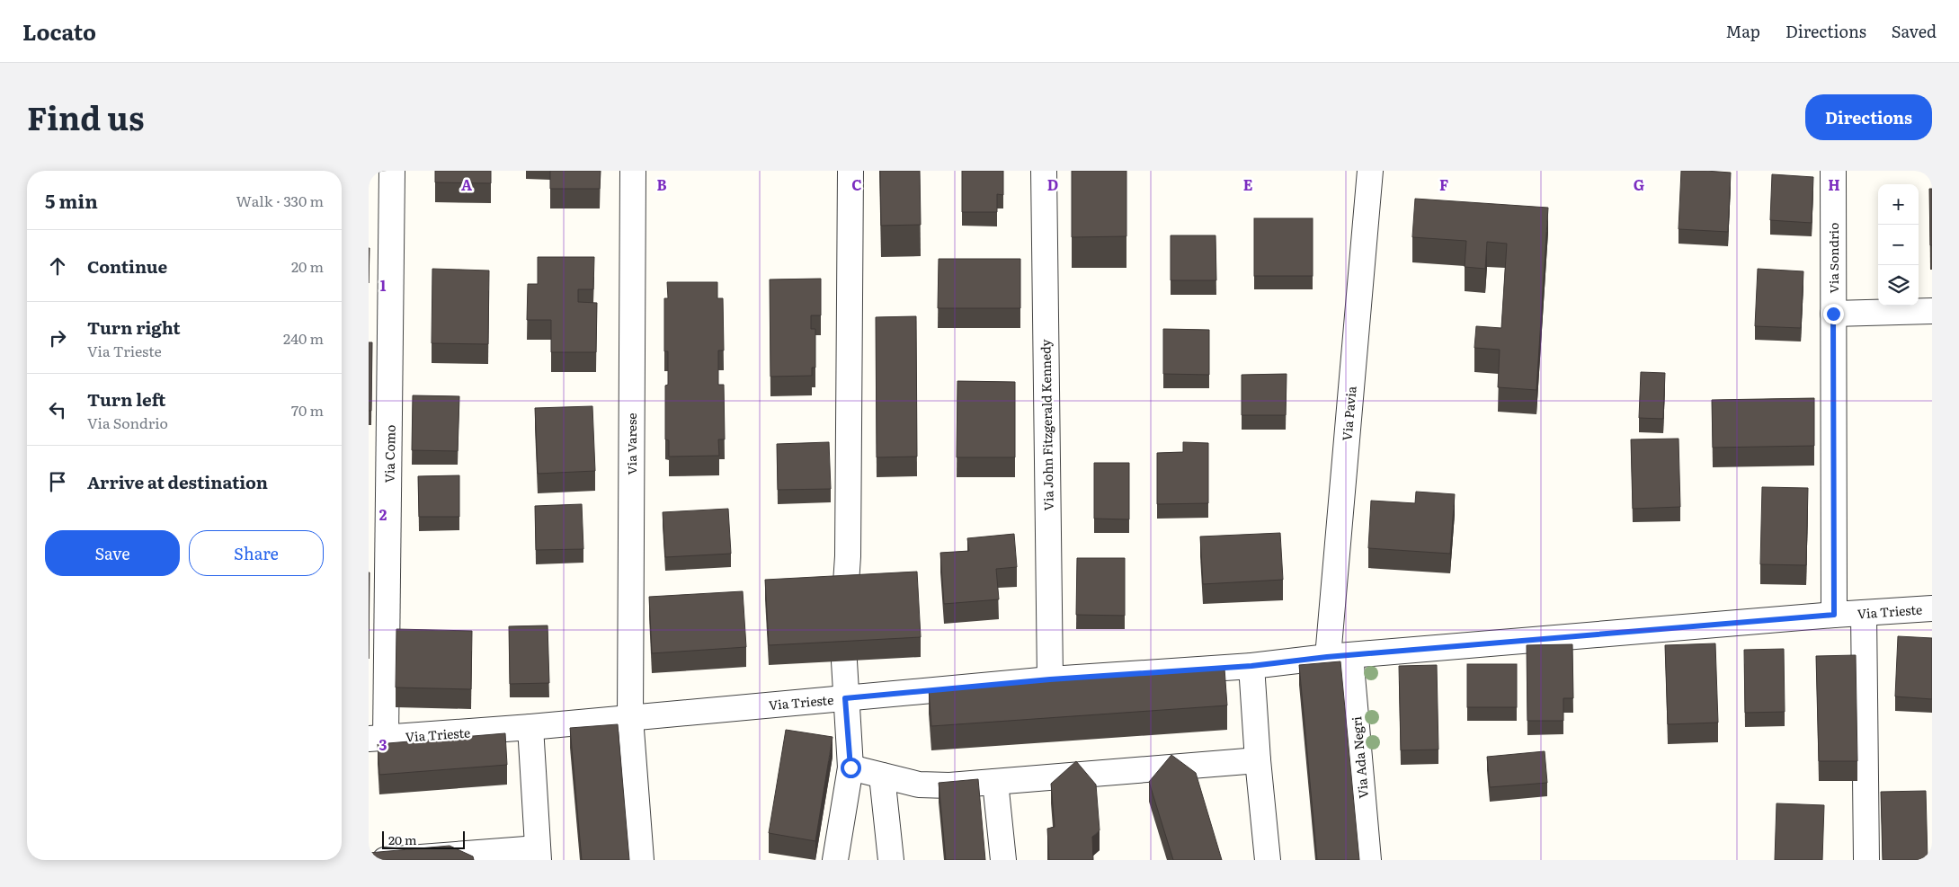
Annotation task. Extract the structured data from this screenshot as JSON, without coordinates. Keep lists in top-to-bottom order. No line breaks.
{"streets":{"street":["Via Sondrio","Via Pavia","Via John Fitzgerald Kennedy","Via Varese","Via Como","Via Trieste","Via Ada Negri"]},"crossings":[["Via Sondrio","Via Trieste"],["Via Pavia","Via Trieste"],["Via Pavia","Via Ada Negri"],["Via John Fitzgerald Kennedy","Via Trieste"],["Via Varese","Via Trieste"],["Via Como","Via Trieste"],["Via Trieste","Via Ada Negri"]],"scale_bar":"20 m","page":{"header":"Locato","nav":["Map","Directions","Saved"],"title":"Find us","buttons":["Directions",["Save","Share"]],"heading":["5 min","Walk · 330 m"],"map_buttons":["+","−"],"list":[["Continue","20 m"],["Turn right","Via Trieste","240 m"],["Turn left","Via Sondrio","70 m"],"Arrive at destination"],"scale":"20 m"},"grid":{"columns":["A","B","C","D","E","F","G","H"],"rows":["1","2","3"]}}
